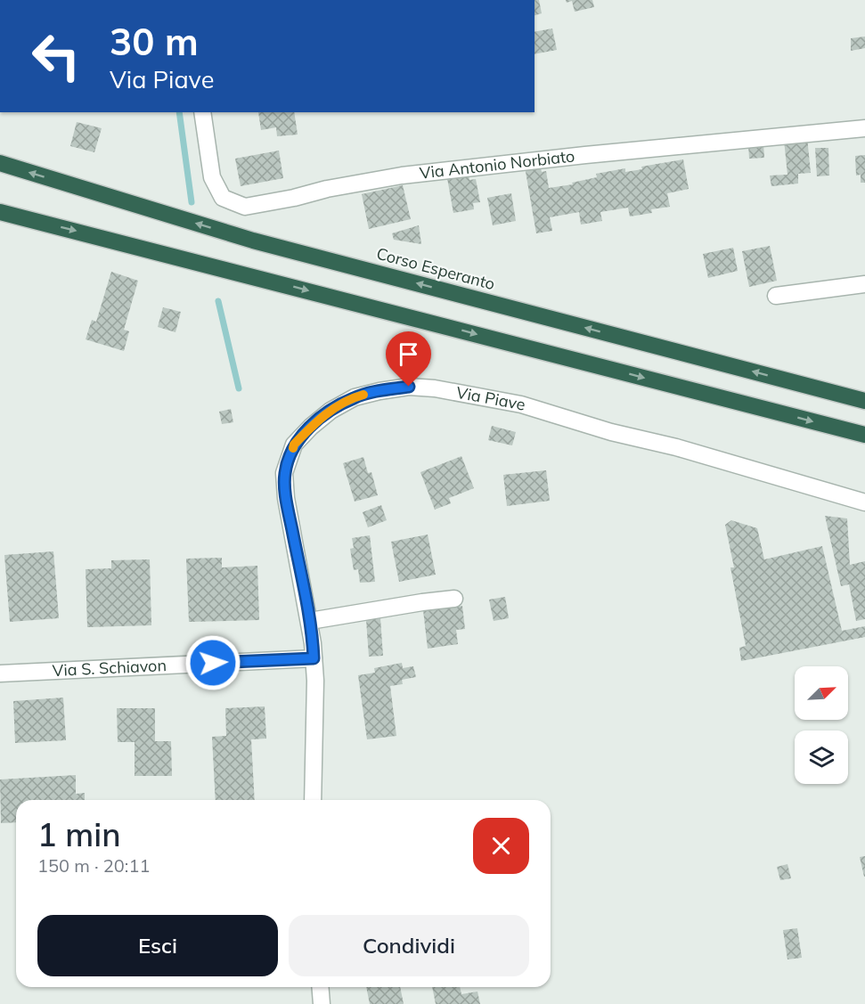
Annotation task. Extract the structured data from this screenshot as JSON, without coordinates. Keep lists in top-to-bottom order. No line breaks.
{"streets":{"highway":["Corso Esperanto"],"street":["Via Antonio Norbiato","Via Piave","Via S. Schiavon"]},"crossings":[["Via Piave","Via S. Schiavon"]],"north":"top right","page":{"turn":["30 m","Via Piave"],"heading":["1 min","150 m · 20:11"],"buttons":["Esci","Condividi"]}}
